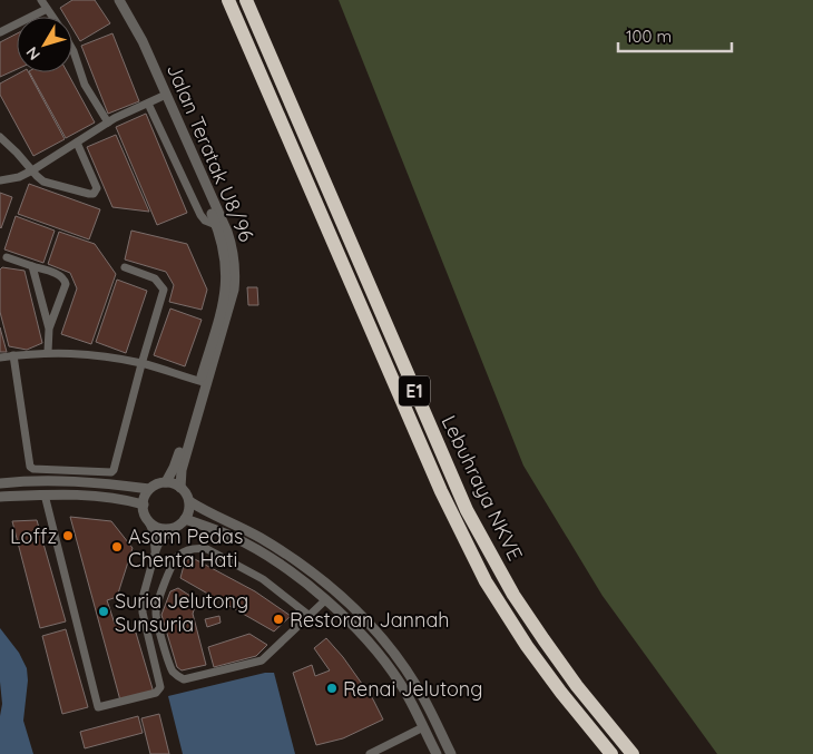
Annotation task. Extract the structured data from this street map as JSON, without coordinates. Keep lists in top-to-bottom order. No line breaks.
{"streets":{"highway":["E1","Lebuhraya NKVE"],"street":["Jalan Teratak U8/96"]},"places":["Loffz","Asam Pedas Chenta Hati","Suria Jelutong Sunsuria","Restoran Jannah","Renai Jelutong"],"scale_bar":"100 m","north":"bottom left"}
